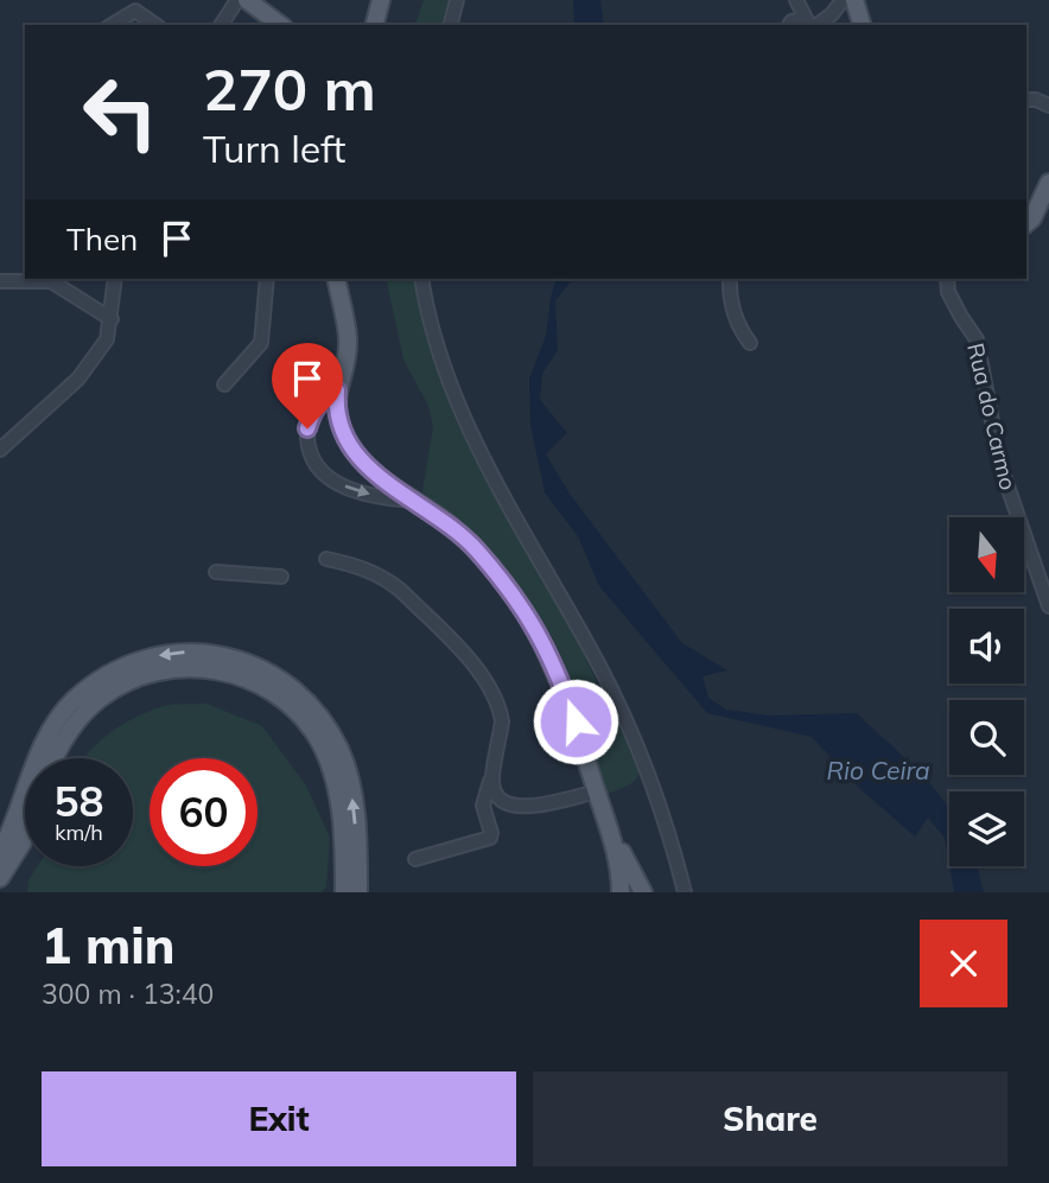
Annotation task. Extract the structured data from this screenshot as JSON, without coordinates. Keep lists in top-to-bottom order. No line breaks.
{"streets":{"street":["Rua do Carmo"]},"water":["Rio Ceira"],"north":"bottom","page":{"turn":["270 m","Turn left"],"then":"Then","speed":"58 km/h","limit":"60","heading":["1 min","300 m · 13:40"],"buttons":["Exit","Share"]}}
